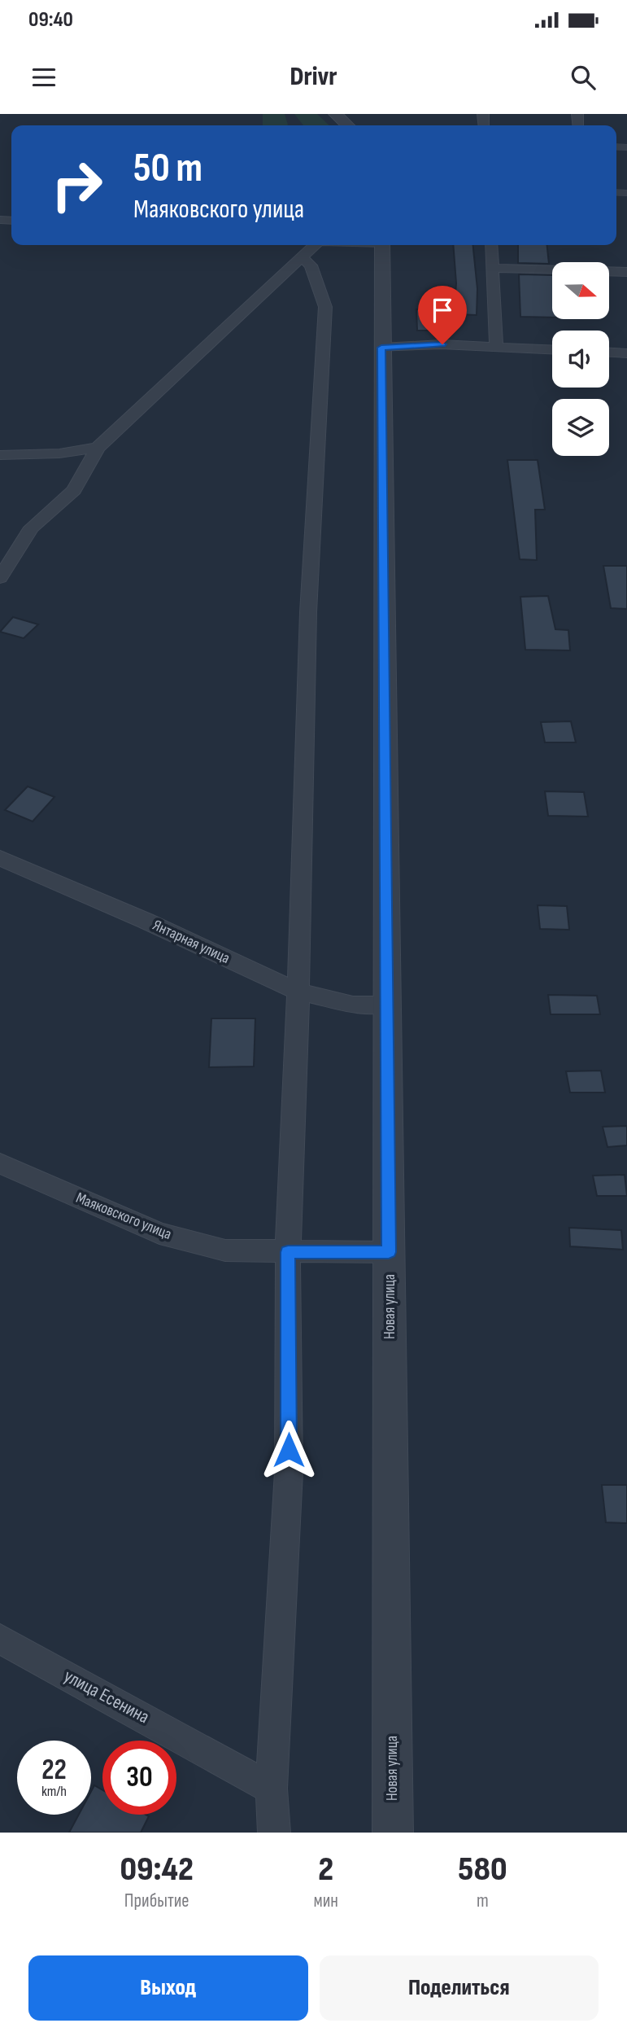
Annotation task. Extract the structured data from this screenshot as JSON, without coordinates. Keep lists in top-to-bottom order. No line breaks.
{"streets":{"street":["Янтарная улица","Маяковского улица","Новая улица","улица Есенина"]},"crossings":[["Янтарная улица","Новая улица"],["Маяковского улица","Новая улица"]],"north":"right","page":{"status":"09:40","header":"Drivr","turn":["50 m","Маяковского улица"],"speed":"22 km/h","limit":"30","eta":["09:42","Прибытие","2","мин","580","m"],"buttons":["Выход","Поделиться"]}}
